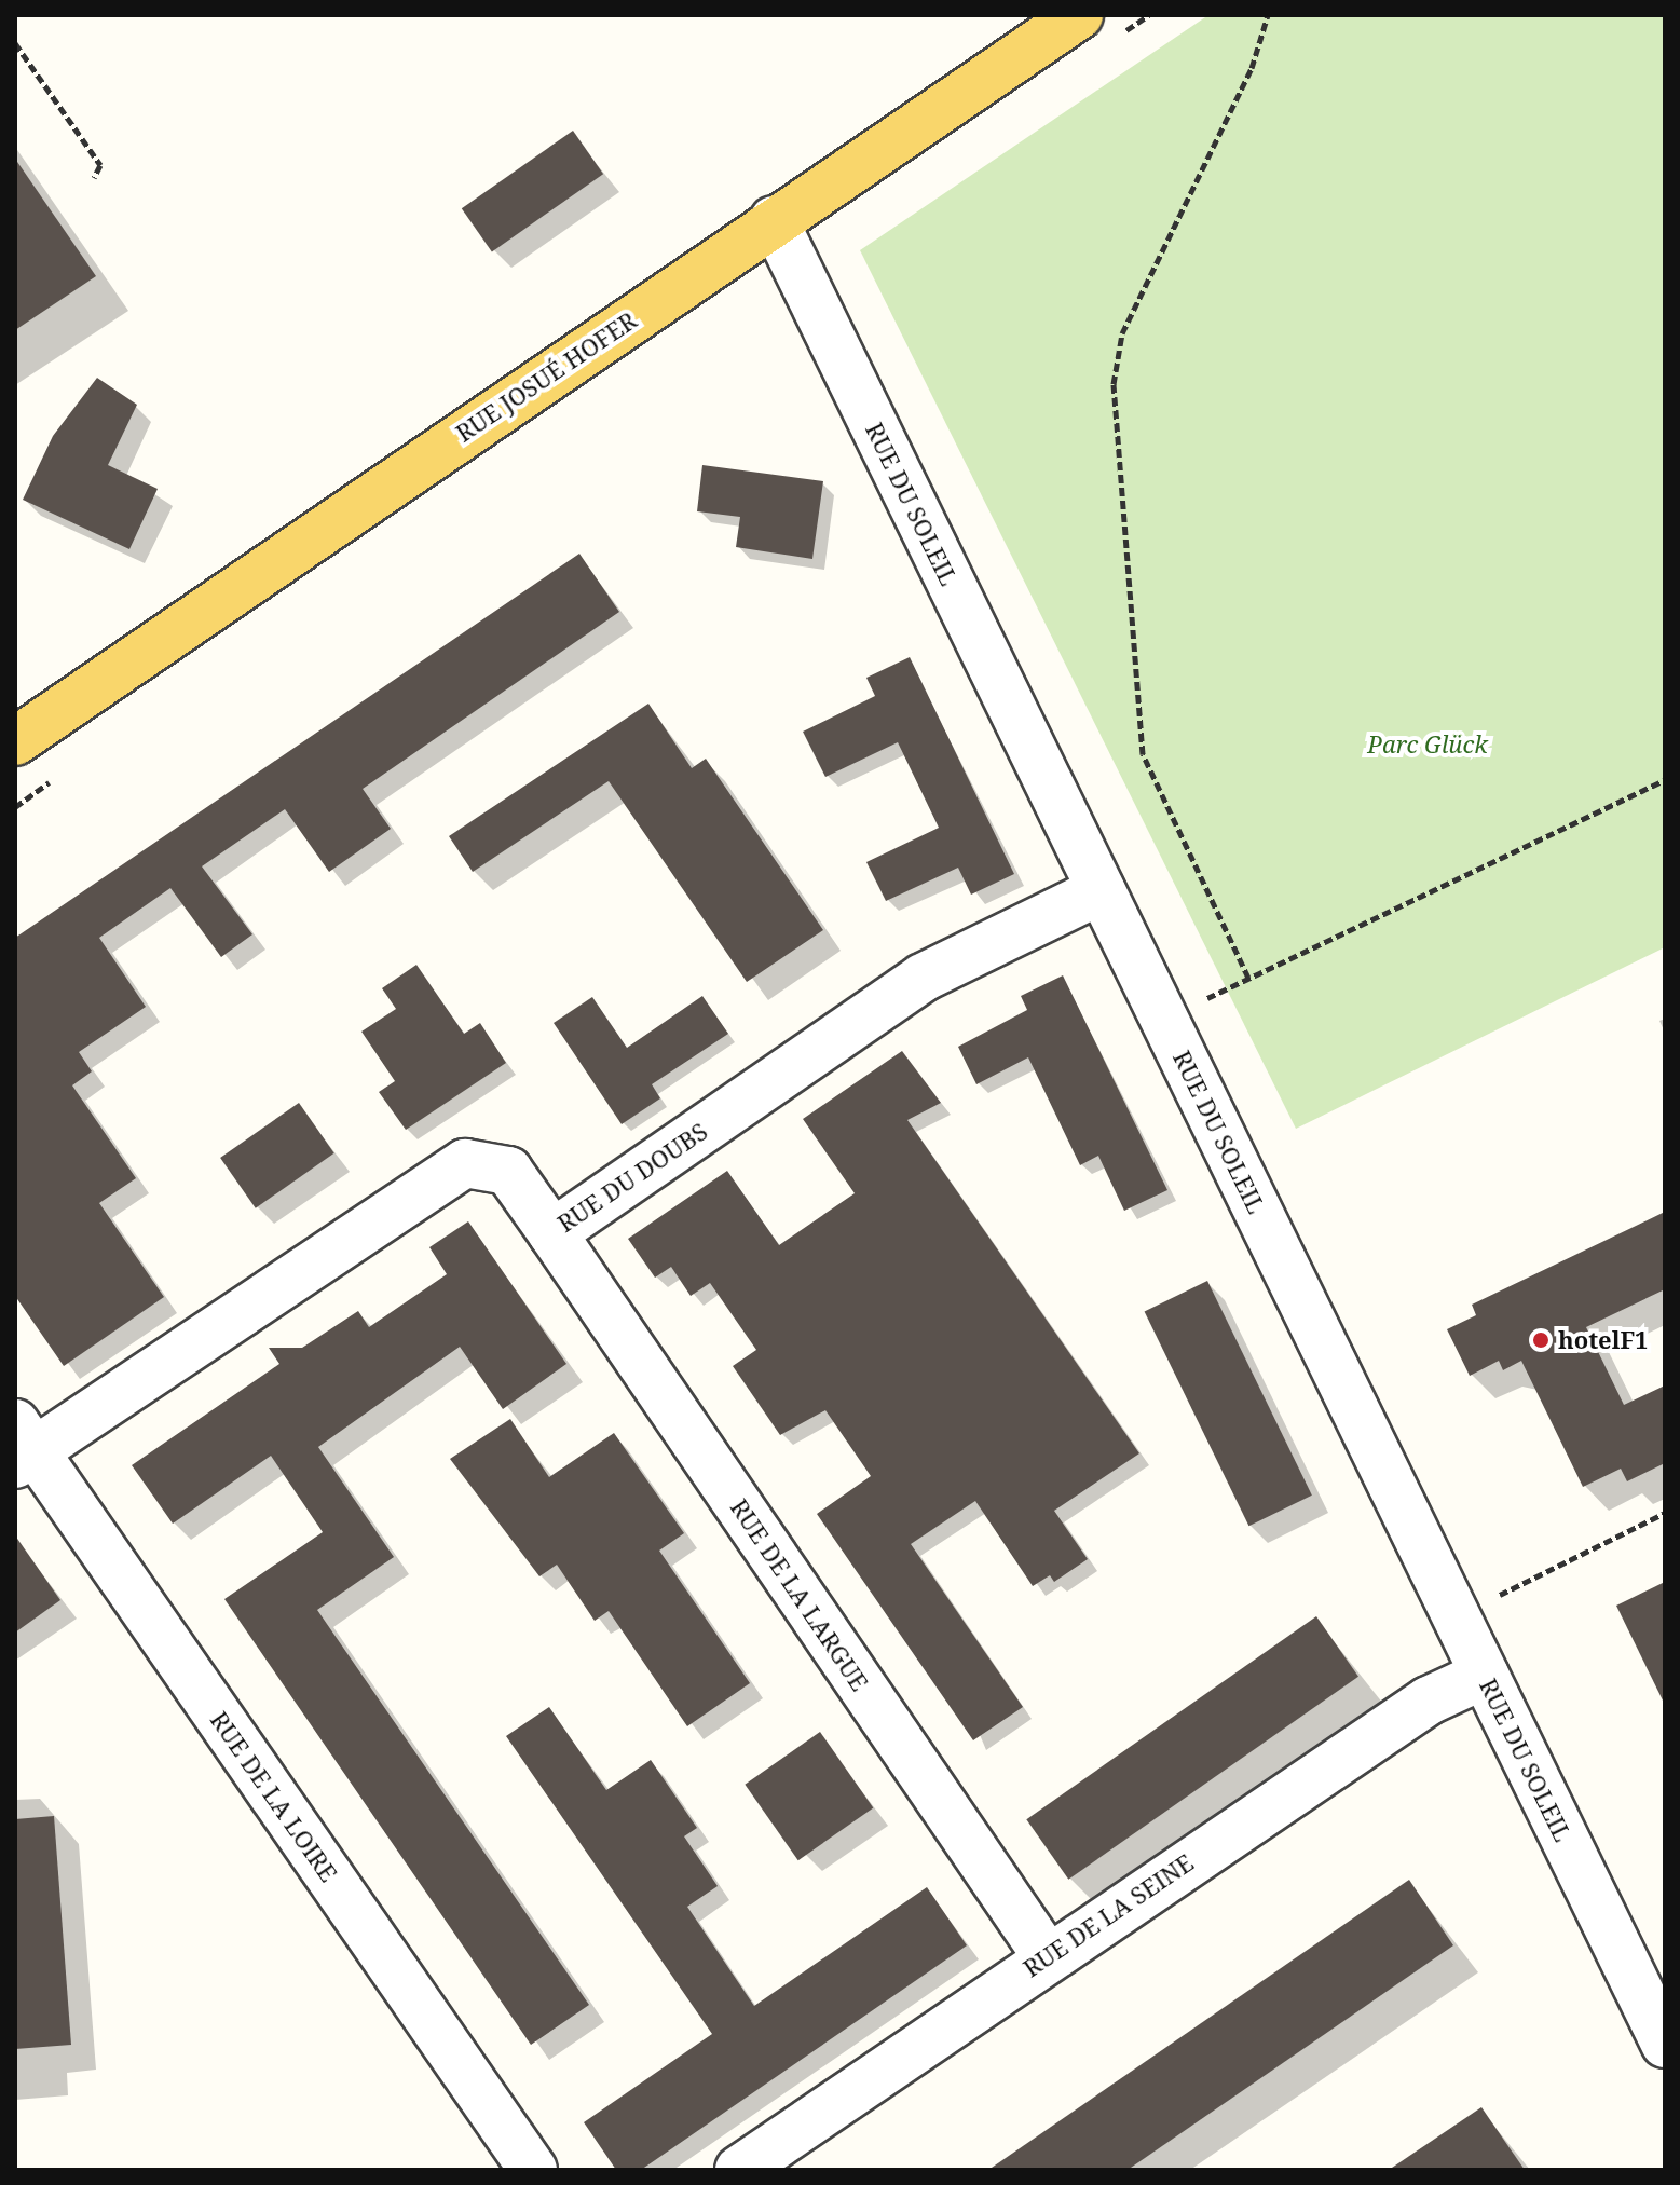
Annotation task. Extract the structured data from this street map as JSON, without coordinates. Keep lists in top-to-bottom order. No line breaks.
{"streets":{"main road":["RUE JOSUÉ HOFER"],"street":["RUE DU SOLEIL","RUE DU DOUBS","RUE DE LA LARGUE","RUE DE LA LOIRE","RUE DE LA SEINE"]},"crossings":[["RUE JOSUÉ HOFER","RUE DU SOLEIL"],["RUE DU SOLEIL","RUE DU DOUBS"],["RUE DU SOLEIL","RUE DE LA SEINE"],["RUE DU DOUBS","RUE DE LA LARGUE"],["RUE DU DOUBS","RUE DE LA LOIRE"],["RUE DE LA LARGUE","RUE DE LA SEINE"]],"parks":["Parc Glück"],"places":["hotelF1"]}
